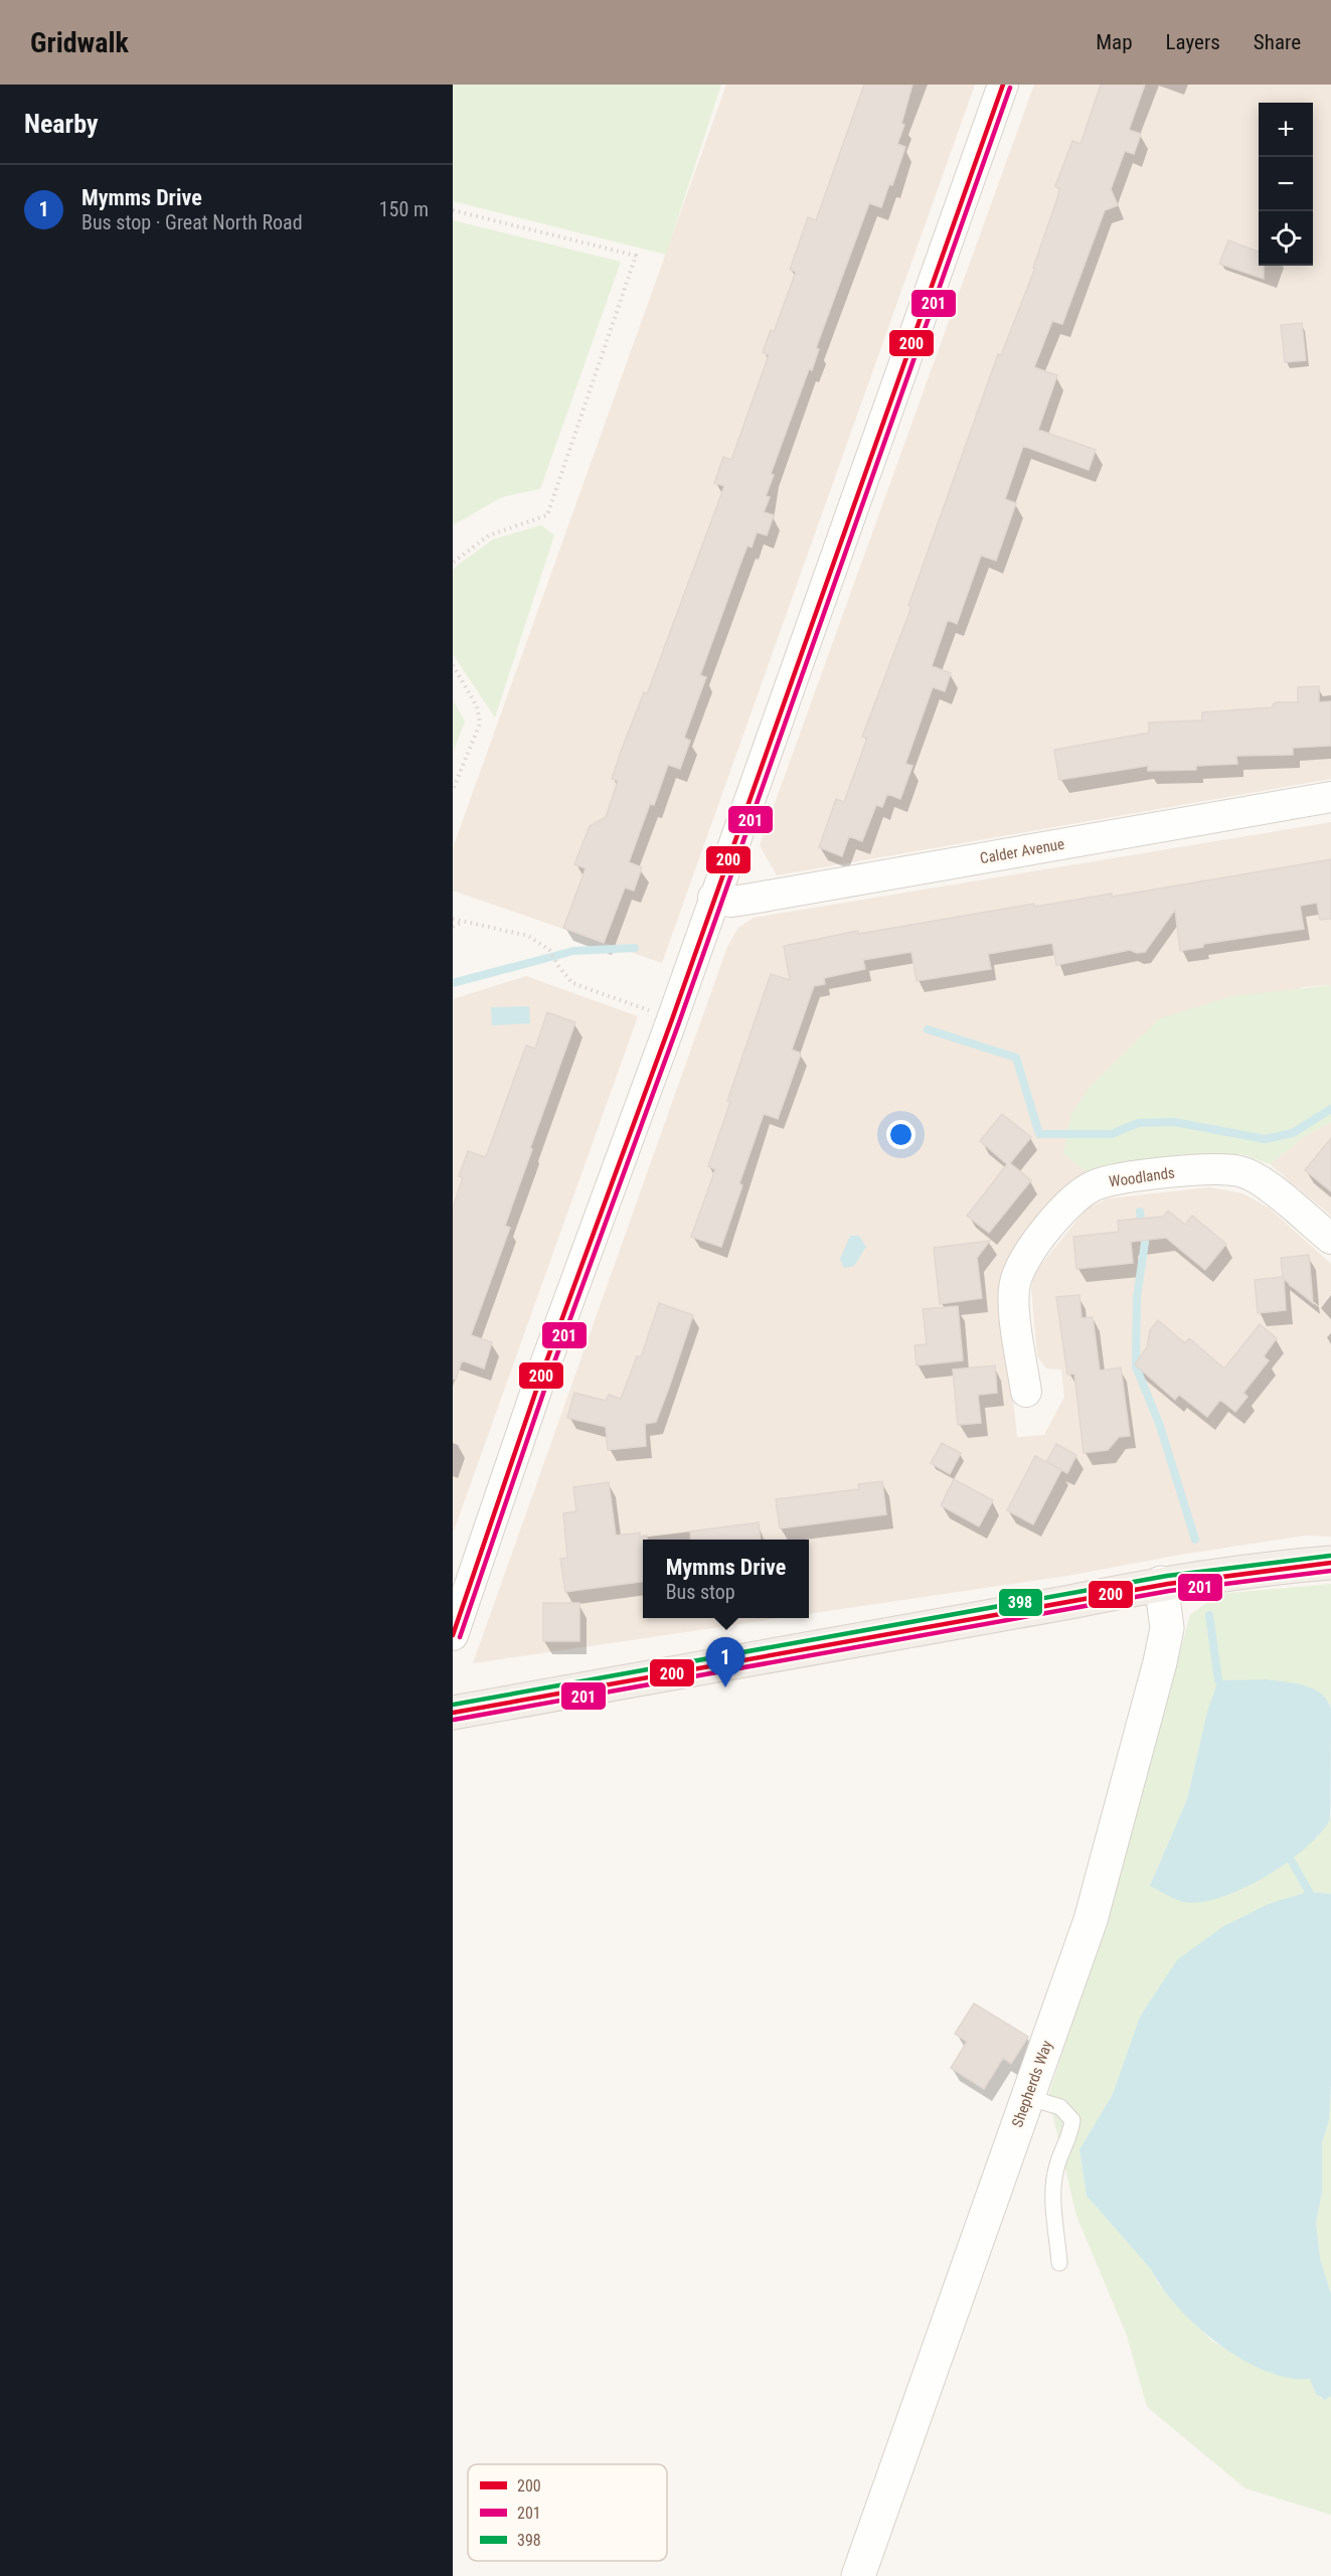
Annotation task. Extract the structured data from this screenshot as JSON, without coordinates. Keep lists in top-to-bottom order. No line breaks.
{"streets":{"street":["Calder Avenue","Woodlands","Shepherds Way"]},"lines":["transit line 200","transit line 201","transit line 398"],"legend":["200","201","398"],"page":{"header":"Gridwalk","nav":["Map","Layers","Share"],"heading":"Nearby","map_buttons":["+","−"],"list":[{"mark":"1","name":"Mymms Drive","note":"Bus stop · Great North Road","value":"150 m"}],"popup":["Mymms Drive","Bus stop"],"pins":"1"}}
